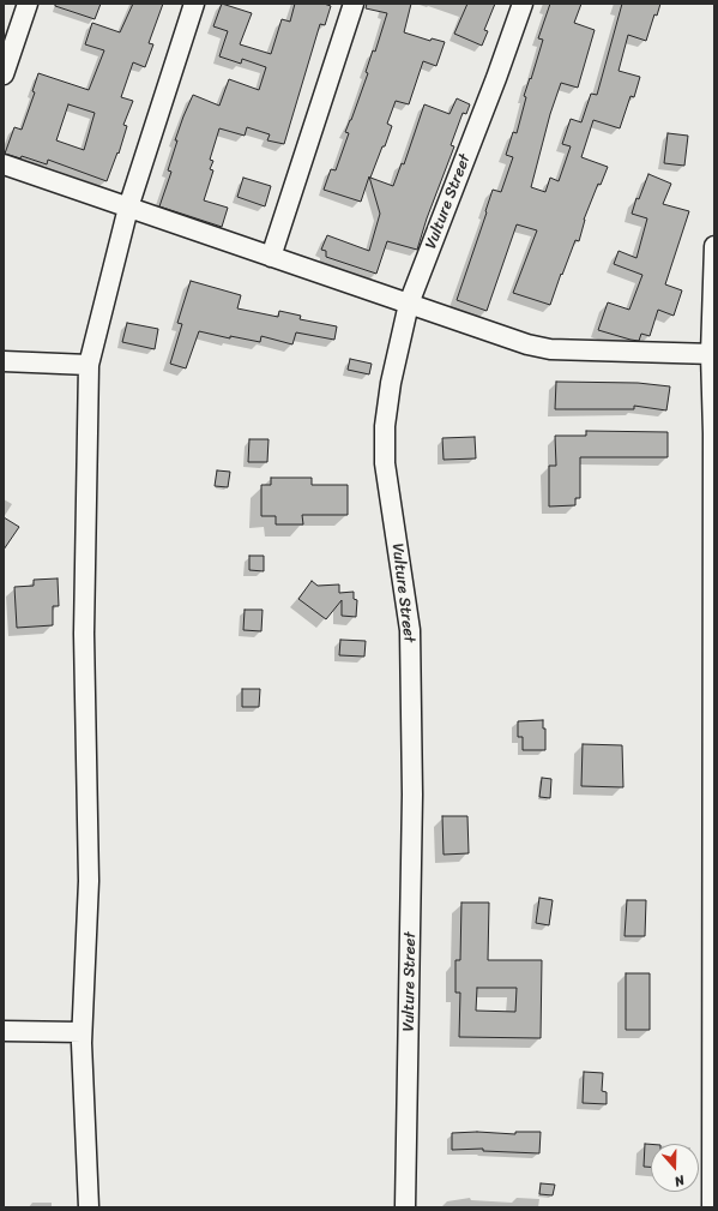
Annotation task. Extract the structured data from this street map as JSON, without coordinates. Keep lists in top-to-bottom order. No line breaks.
{"streets":{"street":["Vulture Street"]},"north":"bottom"}
